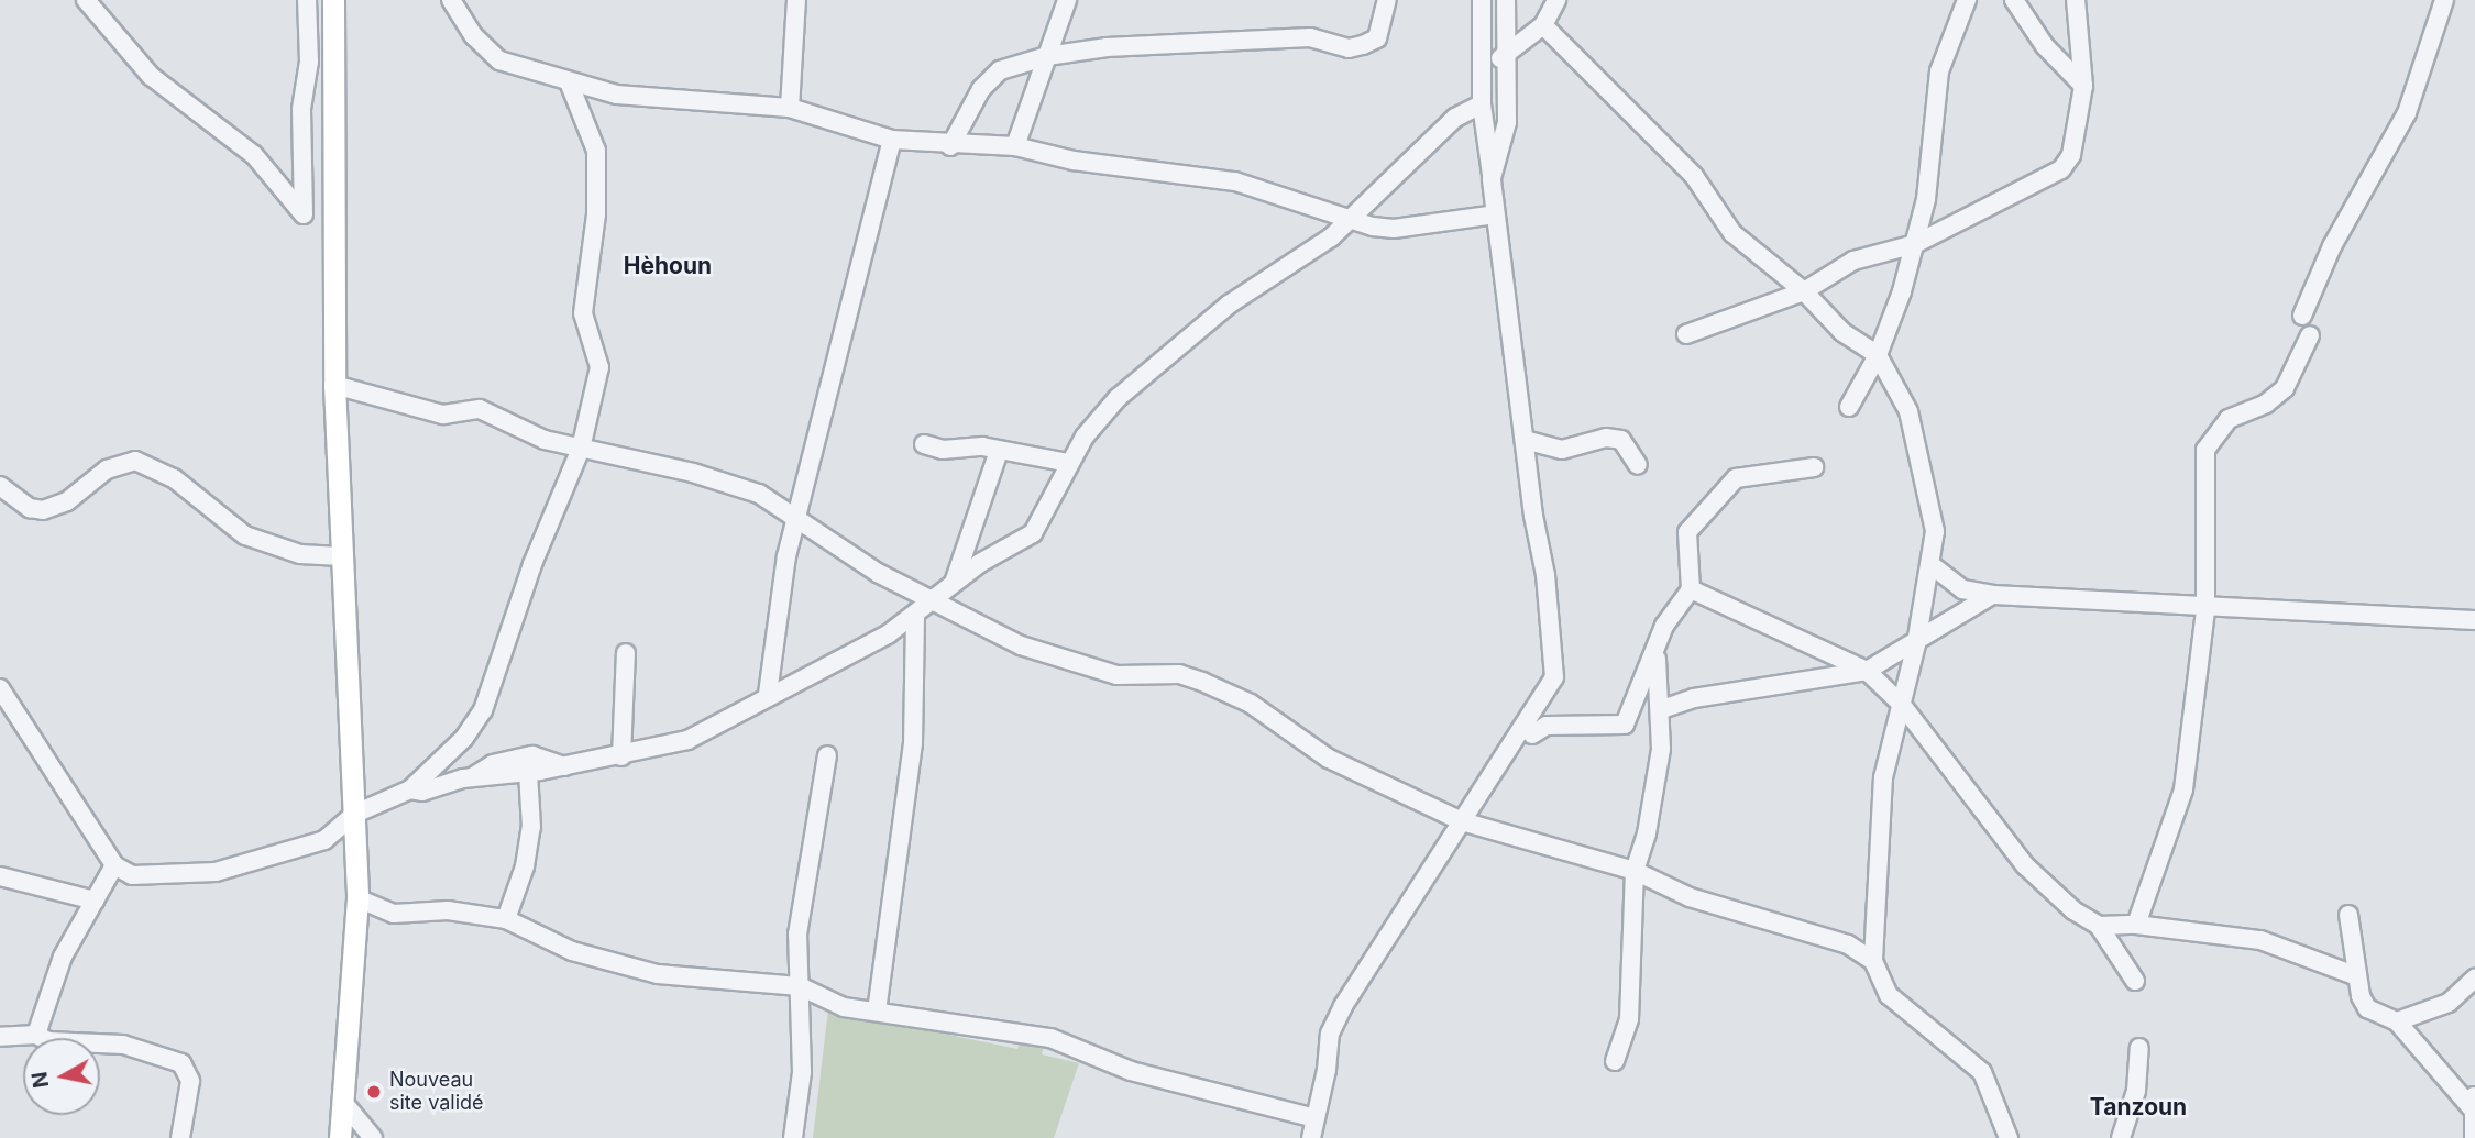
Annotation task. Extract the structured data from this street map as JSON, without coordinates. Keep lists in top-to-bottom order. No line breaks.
{"districts":["Hèhoun","Tanzoun"],"places":["Nouveau site validé"],"north":"left"}
